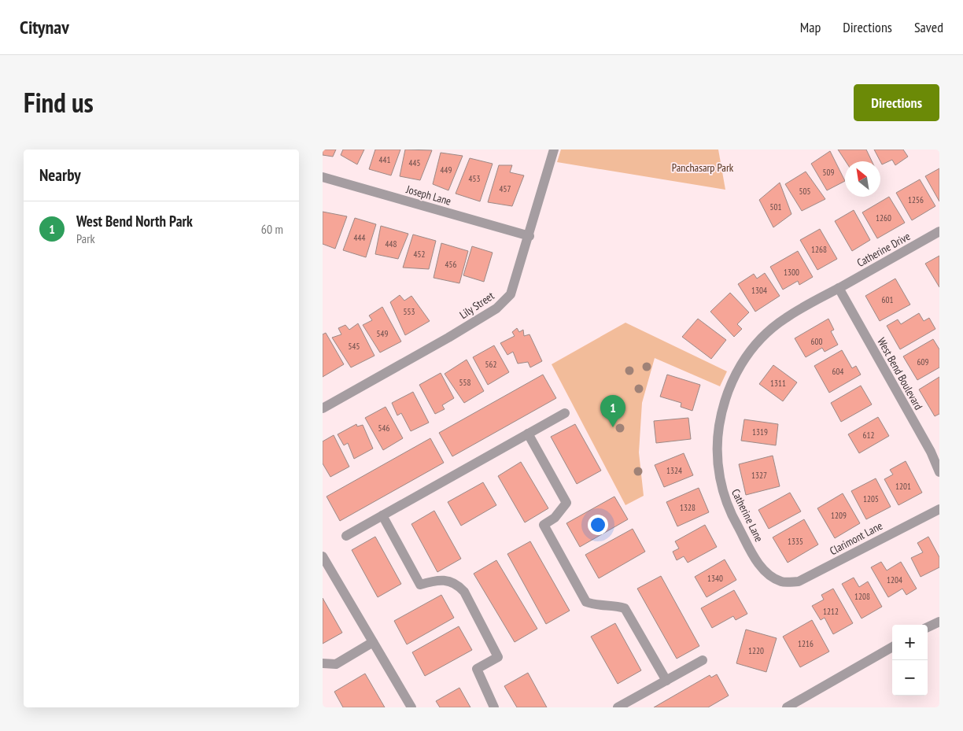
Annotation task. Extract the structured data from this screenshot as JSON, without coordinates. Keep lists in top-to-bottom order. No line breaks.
{"streets":{"street":["Joseph Lane","Catherine Drive","Lily Street","West Bend Boulevard","Catherine Lane","Clarimont Lane"]},"crossings":[["Joseph Lane","Lily Street"],["Catherine Drive","West Bend Boulevard"],["Catherine Drive","Catherine Lane"],["West Bend Boulevard","Catherine Lane"],["Catherine Lane","Clarimont Lane"]],"parks":["Panchasarp Park"],"house_numbers":["441","445","449","509","453","457","505","1256","501","1260","444","448","1268","452","456","1300","1304","601","553","549","600","545","609","562","604","558","1311","546","1319","612","1324","1327","1201","1205","1328","1209","1335","1340","1204","1208","1212","1216","1220"],"north":"top left","page":{"header":"Citynav","nav":["Map","Directions","Saved"],"title":"Find us","buttons":"Directions","heading":"Nearby","list":[{"mark":"1","name":"West Bend North Park","note":"Park","value":"60 m"}],"pins":"1","map_buttons":["+","−"]}}
